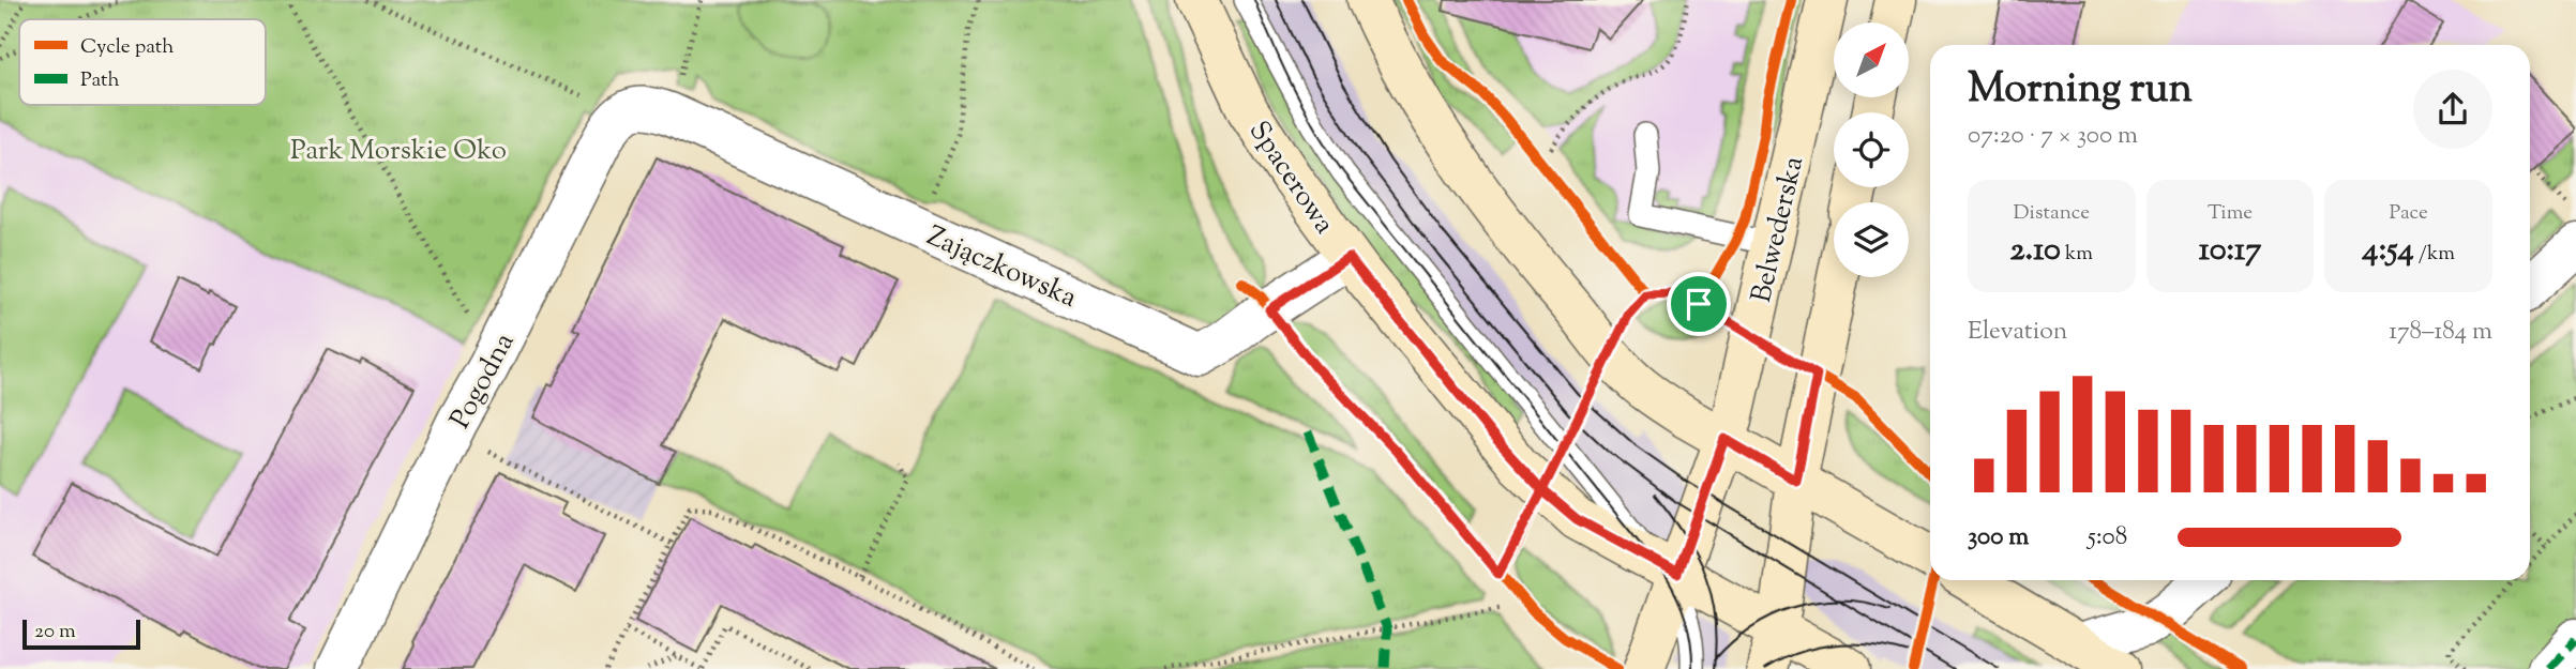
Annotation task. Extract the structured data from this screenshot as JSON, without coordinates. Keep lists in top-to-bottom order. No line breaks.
{"streets":{"main road":["Spacerowa","Belwederska"],"street":["Zajączkowska","Pogodna"]},"crossings":[["Spacerowa","Belwederska"],["Spacerowa","Zajączkowska"],["Zajączkowska","Pogodna"]],"parks":["Park Morskie Oko"],"legend":["Cycle path","Path"],"scale_bar":"20 m","north":"top right","page":{"heading":["Morning run","07:20 · 7 × 300 m"],"stats":[["Distance","2.10 km"],["Time","10:17"],["Pace","4:54 /km"]],"chart":["Elevation","178–184 m"],"list":[{"name":"300 m","note":"5:08"}],"scale":"20 m"}}
